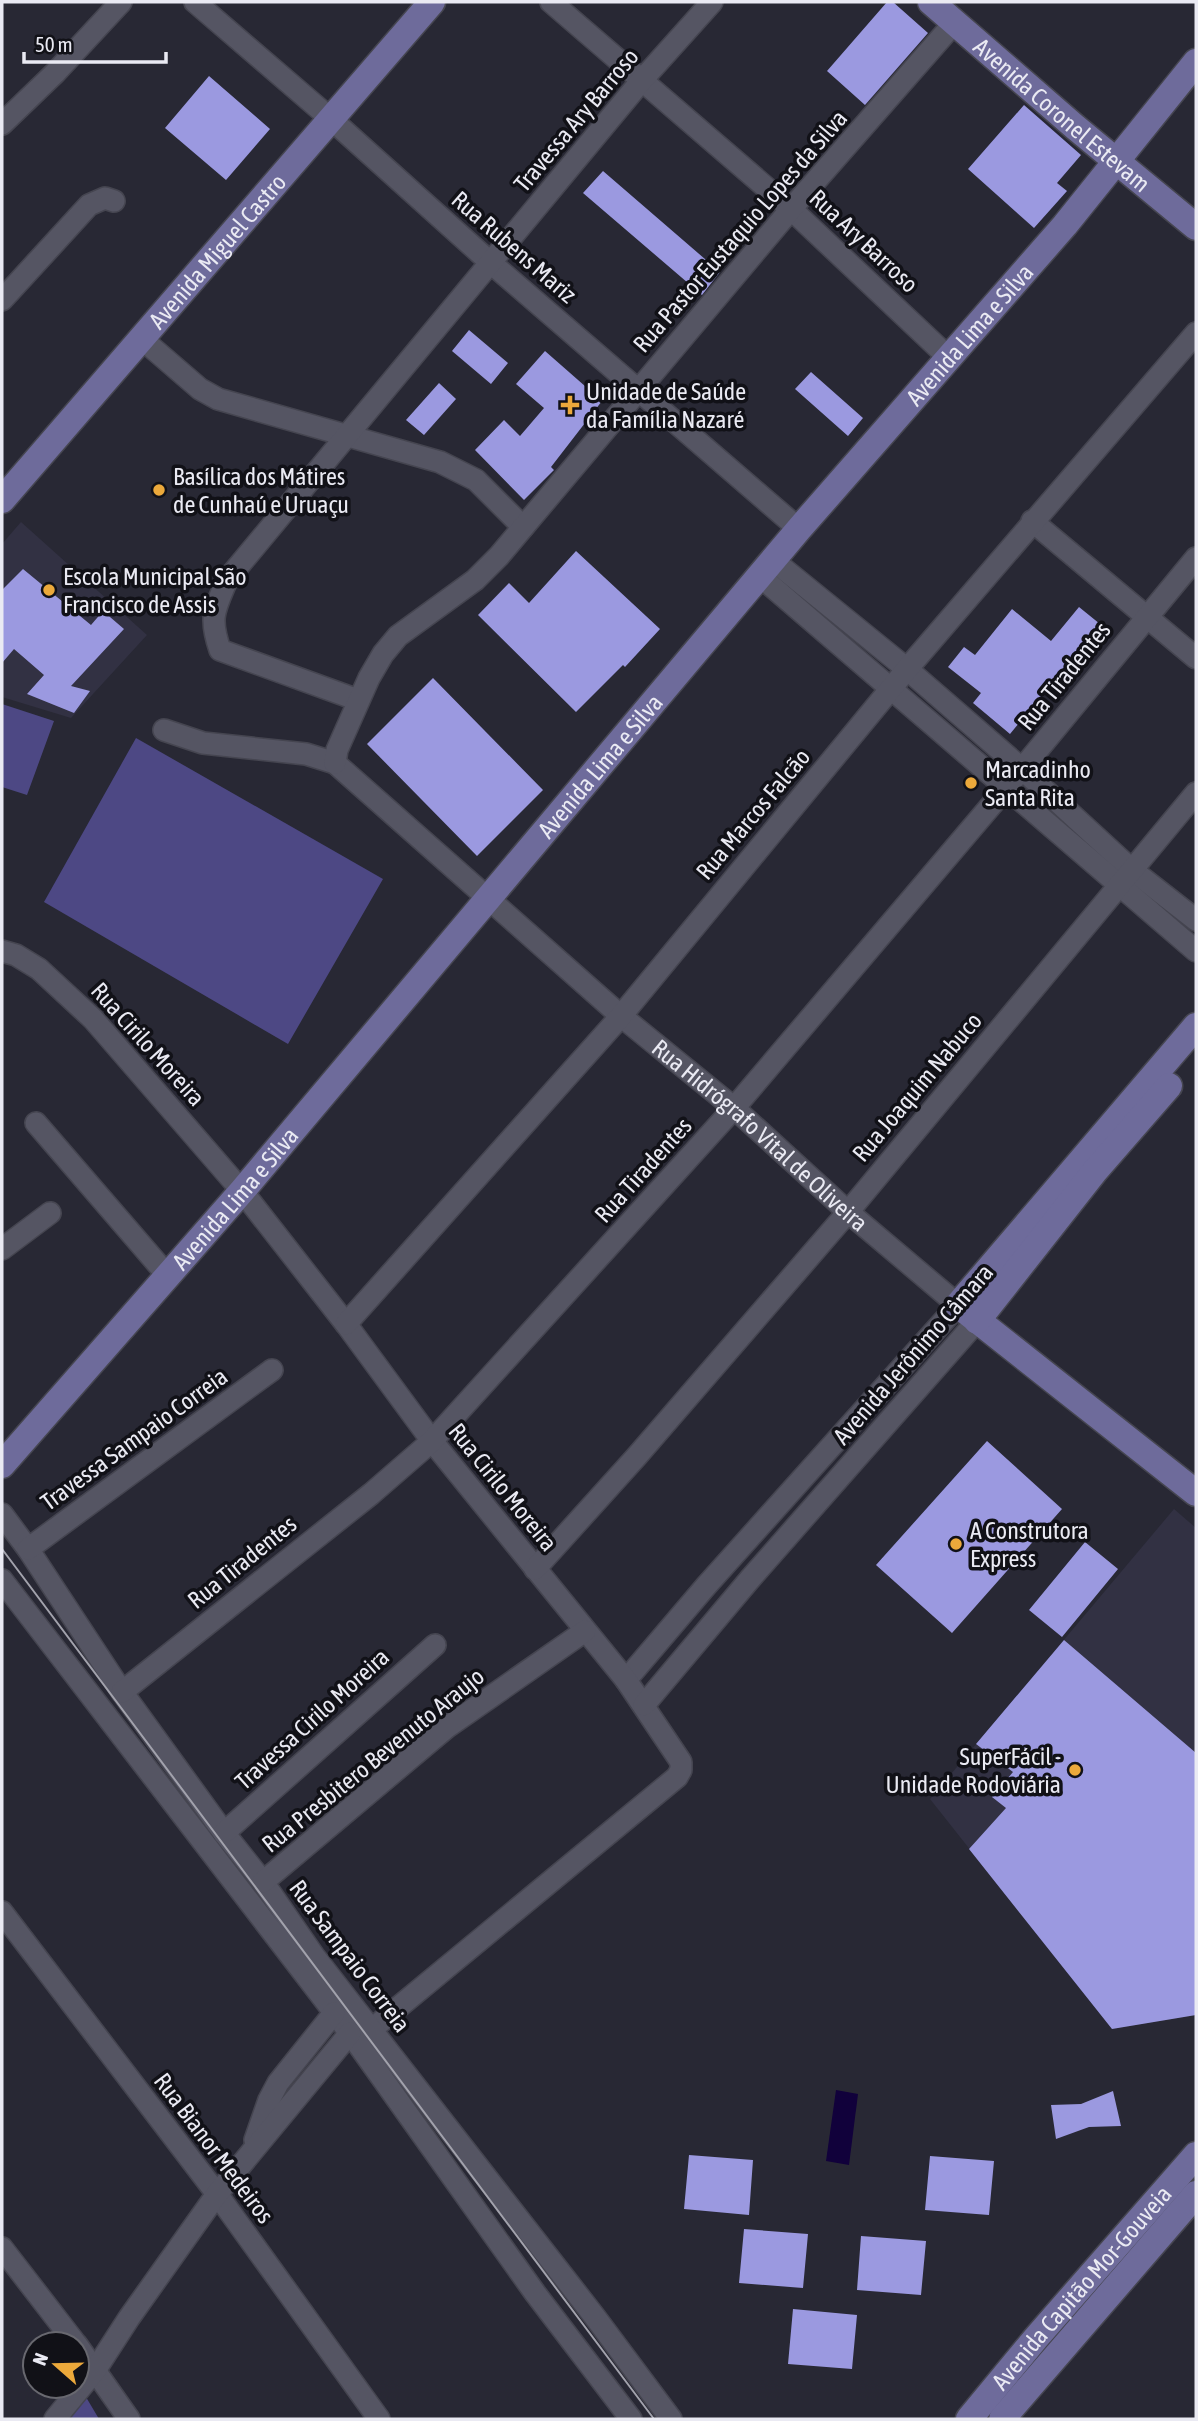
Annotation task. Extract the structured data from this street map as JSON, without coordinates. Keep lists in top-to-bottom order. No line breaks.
{"streets":{"main road":["Avenida Coronel Estevam","Avenida Miguel Castro","Avenida Lima e Silva","Rua Hidrógrafo Vital de Oliveira","Avenida Jerônimo Câmara","Avenida Capitão Mor-Gouveia"],"street":["Travessa Ary Barroso","Rua Pastor Eustaquio Lopes da Silva","Rua Ary Barroso","Rua Rubens Mariz","Rua Tiradentes","Rua Marcos Falcão","Rua Cirilo Moreira","Rua Joaquim Nabuco","Travessa Sampaio Correia","Travessa Cirilo Moreira","Rua Presbitero Bevenuto Araujo","Rua Sampaio Correia","Rua Bianor Medeiros"]},"crossings":[["Avenida Coronel Estevam","Rua Pastor Eustaquio Lopes da Silva"],["Avenida Coronel Estevam","Avenida Lima e Silva"],["Travessa Ary Barroso","Rua Pastor Eustaquio Lopes da Silva"],["Travessa Ary Barroso","Rua Ary Barroso"],["Travessa Ary Barroso","Rua Rubens Mariz"],["Rua Pastor Eustaquio Lopes da Silva","Rua Ary Barroso"],["Rua Pastor Eustaquio Lopes da Silva","Rua Rubens Mariz"],["Rua Pastor Eustaquio Lopes da Silva","Rua Hidrógrafo Vital de Oliveira"],["Rua Ary Barroso","Avenida Lima e Silva"],["Rua Rubens Mariz","Avenida Miguel Castro"],["Rua Rubens Mariz","Avenida Lima e Silva"],["Avenida Lima e Silva","Rua Cirilo Moreira"],["Avenida Lima e Silva","Rua Hidrógrafo Vital de Oliveira"],["Rua Tiradentes","Rua Cirilo Moreira"],["Rua Tiradentes","Rua Hidrógrafo Vital de Oliveira"],["Rua Tiradentes","Rua Sampaio Correia"],["Rua Marcos Falcão","Rua Cirilo Moreira"],["Rua Marcos Falcão","Rua Hidrógrafo Vital de Oliveira"],["Rua Cirilo Moreira","Rua Joaquim Nabuco"],["Rua Cirilo Moreira","Avenida Jerônimo Câmara"],["Rua Cirilo Moreira","Rua Presbitero Bevenuto Araujo"],["Rua Cirilo Moreira","Rua Sampaio Correia"],["Rua Joaquim Nabuco","Rua Hidrógrafo Vital de Oliveira"],["Rua Hidrógrafo Vital de Oliveira","Avenida Jerônimo Câmara"],["Travessa Sampaio Correia","Rua Sampaio Correia"],["Travessa Cirilo Moreira","Rua Sampaio Correia"],["Rua Presbitero Bevenuto Araujo","Rua Sampaio Correia"]],"places":{"health":["Unidade de Saúde da Família Nazaré"],"other":["Basílica dos Mátires de Cunhaú e Uruaçu","Escola Municipal São Francisco de Assis","Marcadinho Santa Rita","A Construtora Express","SuperFácil - Unidade Rodoviária"]},"scale_bar":"50 m","north":"left"}
